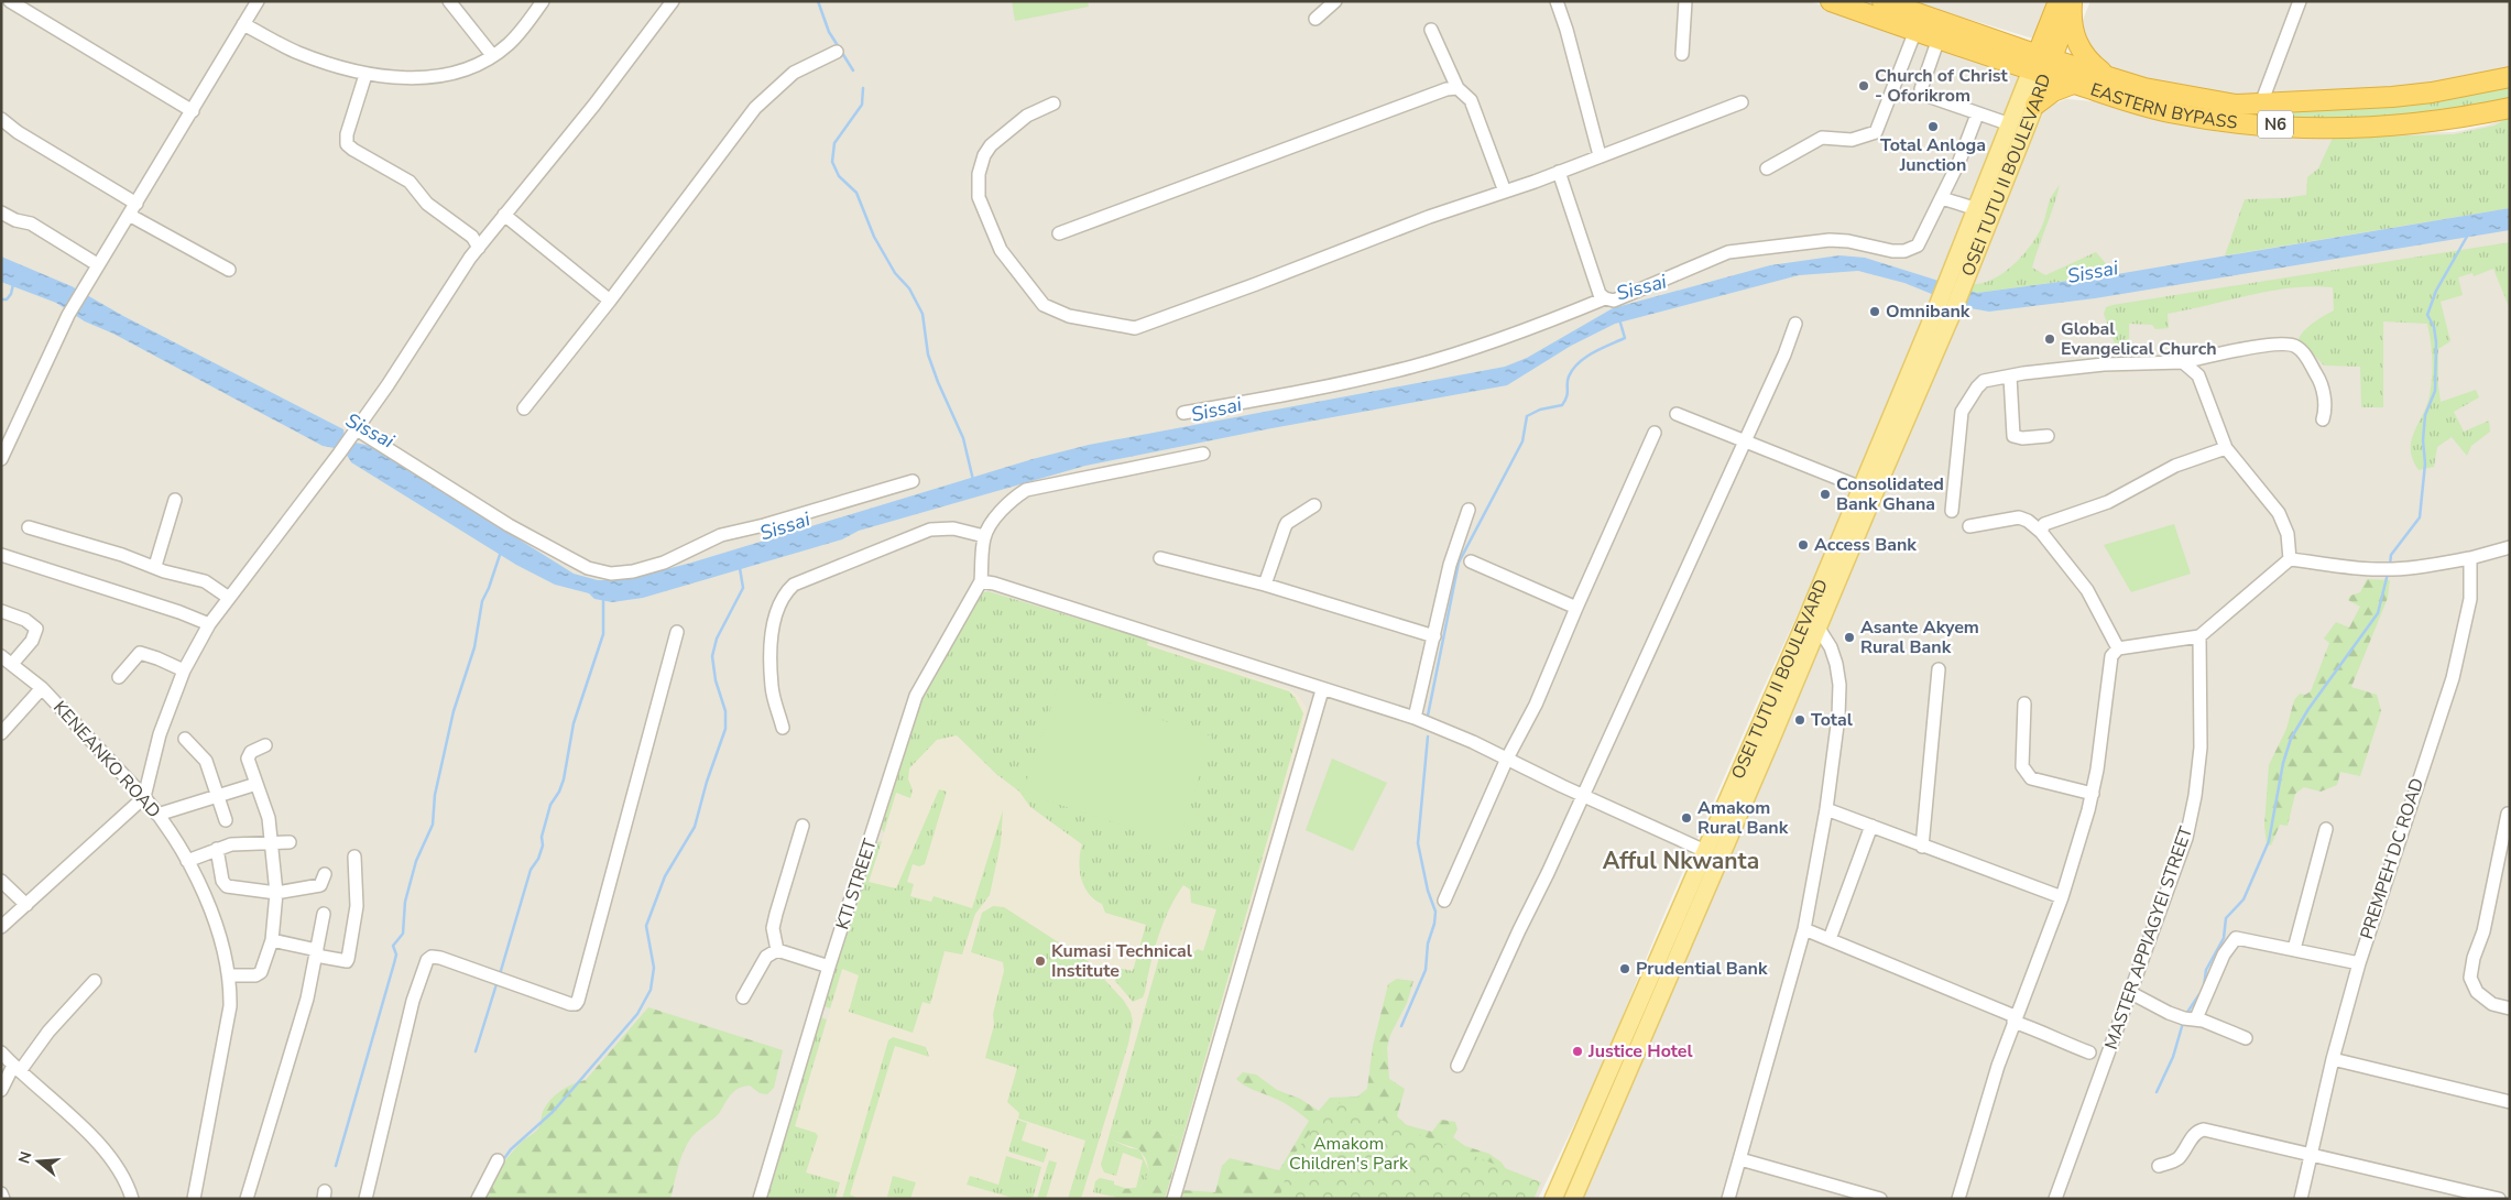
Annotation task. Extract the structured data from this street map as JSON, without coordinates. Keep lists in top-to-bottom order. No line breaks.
{"streets":{"highway":["EASTERN BYPASS","N6","OSEI TUTU II BOULEVARD"],"street":["KENEANKO ROAD","PREMPEH DC ROAD","KTI STREET","MASTER APPIAGYEI STREET"]},"crossings":[["EASTERN BYPASS","OSEI TUTU II BOULEVARD"]],"districts":["Afful Nkwanta"],"water":["Sissai"],"parks":["Amakom Children's Park"],"places":["Church of Christ - Oforikrom","Total Anloga Junction","Omnibank","Global Evangelical Church","Consolidated Bank Ghana","Access Bank","Asante Akyem Rural Bank","Total","Amakom Rural Bank","Kumasi Technical Institute","Prudential Bank","Justice Hotel"],"north":"left"}
